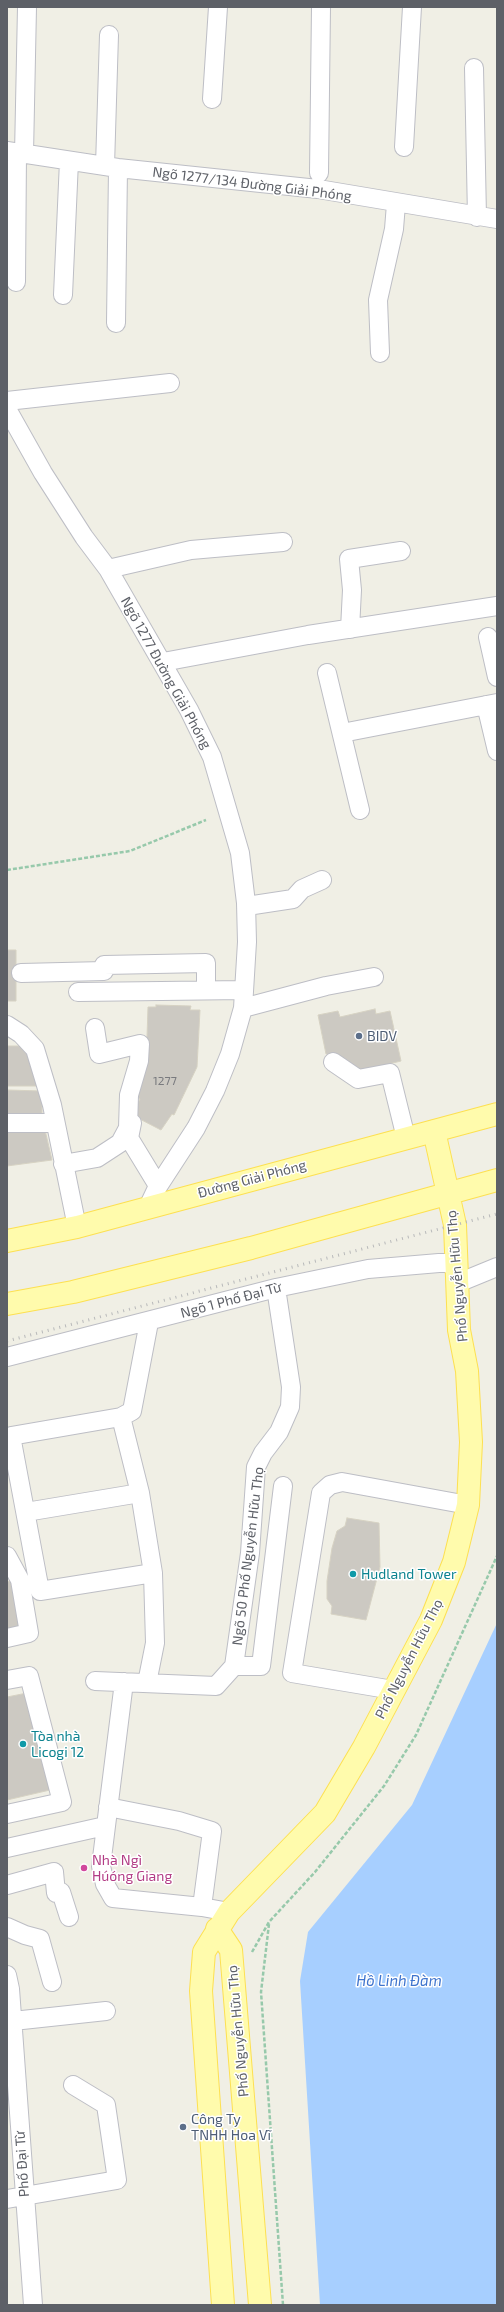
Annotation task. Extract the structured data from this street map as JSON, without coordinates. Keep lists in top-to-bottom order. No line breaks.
{"streets":{"main road":["Đường Giải Phóng","Phố Nguyễn Hữu Thọ"],"street":["Ngõ 1277/134 Đường Giải Phóng","Ngõ 1277 Đường Giải Phóng","Ngõ 1 Phố Đại Từ","Ngõ 50 Phố Nguyễn Hữu Thọ","Phố Đại Từ"]},"crossings":[["Ngõ 1277 Đường Giải Phóng","Đường Giải Phóng"],["Đường Giải Phóng","Phố Nguyễn Hữu Thọ"],["Phố Nguyễn Hữu Thọ","Ngõ 1 Phố Đại Từ"],["Ngõ 1 Phố Đại Từ","Ngõ 50 Phố Nguyễn Hữu Thọ"]],"water":["Hồ Linh Đàm"],"places":["BIDV","Hudland Tower","Tòa nhà Licogi 12","Nhà Ngì Húóng Giang","Công Ty TNHH Hoa Vĩ"],"house_numbers":["1277"]}
